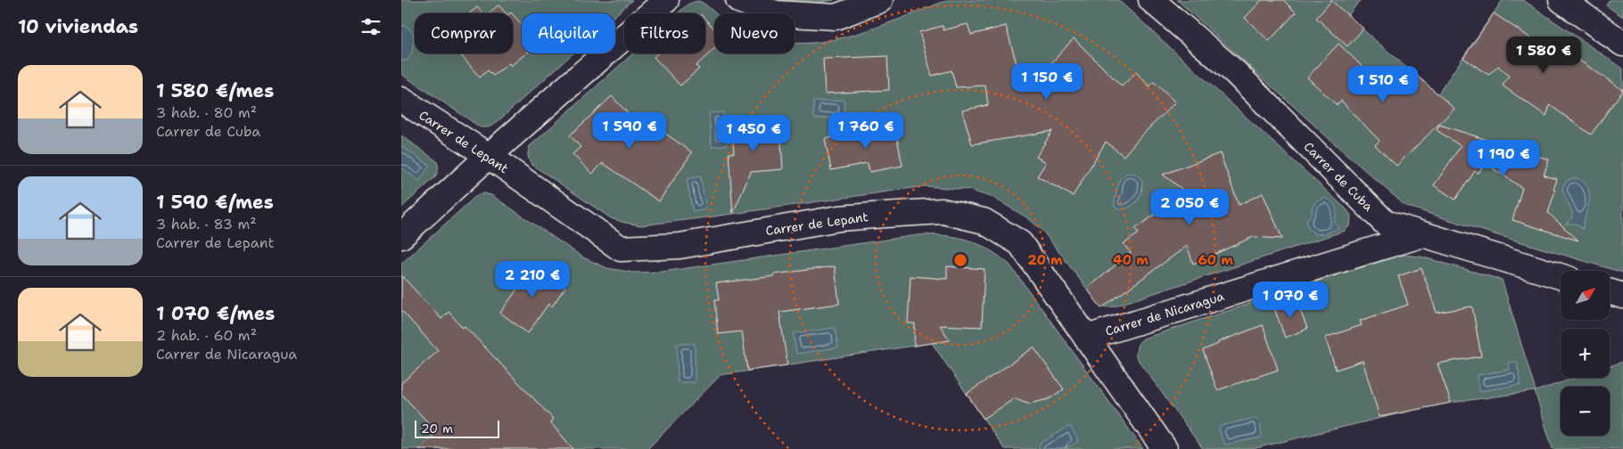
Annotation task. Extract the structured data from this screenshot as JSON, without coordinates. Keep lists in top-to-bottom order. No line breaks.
{"streets":{"street":["Carrer de Lepant","Carrer de Cuba","Carrer de Nicaragua"]},"crossings":[["Carrer de Lepant","Carrer de Nicaragua"],["Carrer de Cuba","Carrer de Nicaragua"]],"scale_bar":"20 m","north":"top right","page":{"heading":"10 viviendas","chip":["Comprar","Alquilar","Filtros","Nuevo"],"price":["1 580 €","1 150 €","1 510 €","1 590 €","1 760 €","1 450 €","1 190 €","2 050 €","2 210 €","1 070 €"],"list":[{"name":"1 580 €/mes","note":"3 hab. · 80 m² · Carrer de Cuba"},{"name":"1 590 €/mes","note":"3 hab. · 83 m² · Carrer de Lepant"},{"name":"1 070 €/mes","note":"2 hab. · 60 m² · Carrer de Nicaragua"}],"map_buttons":["+","−"],"scale":"20 m"},"rings":["20 m","40 m","60 m"]}
